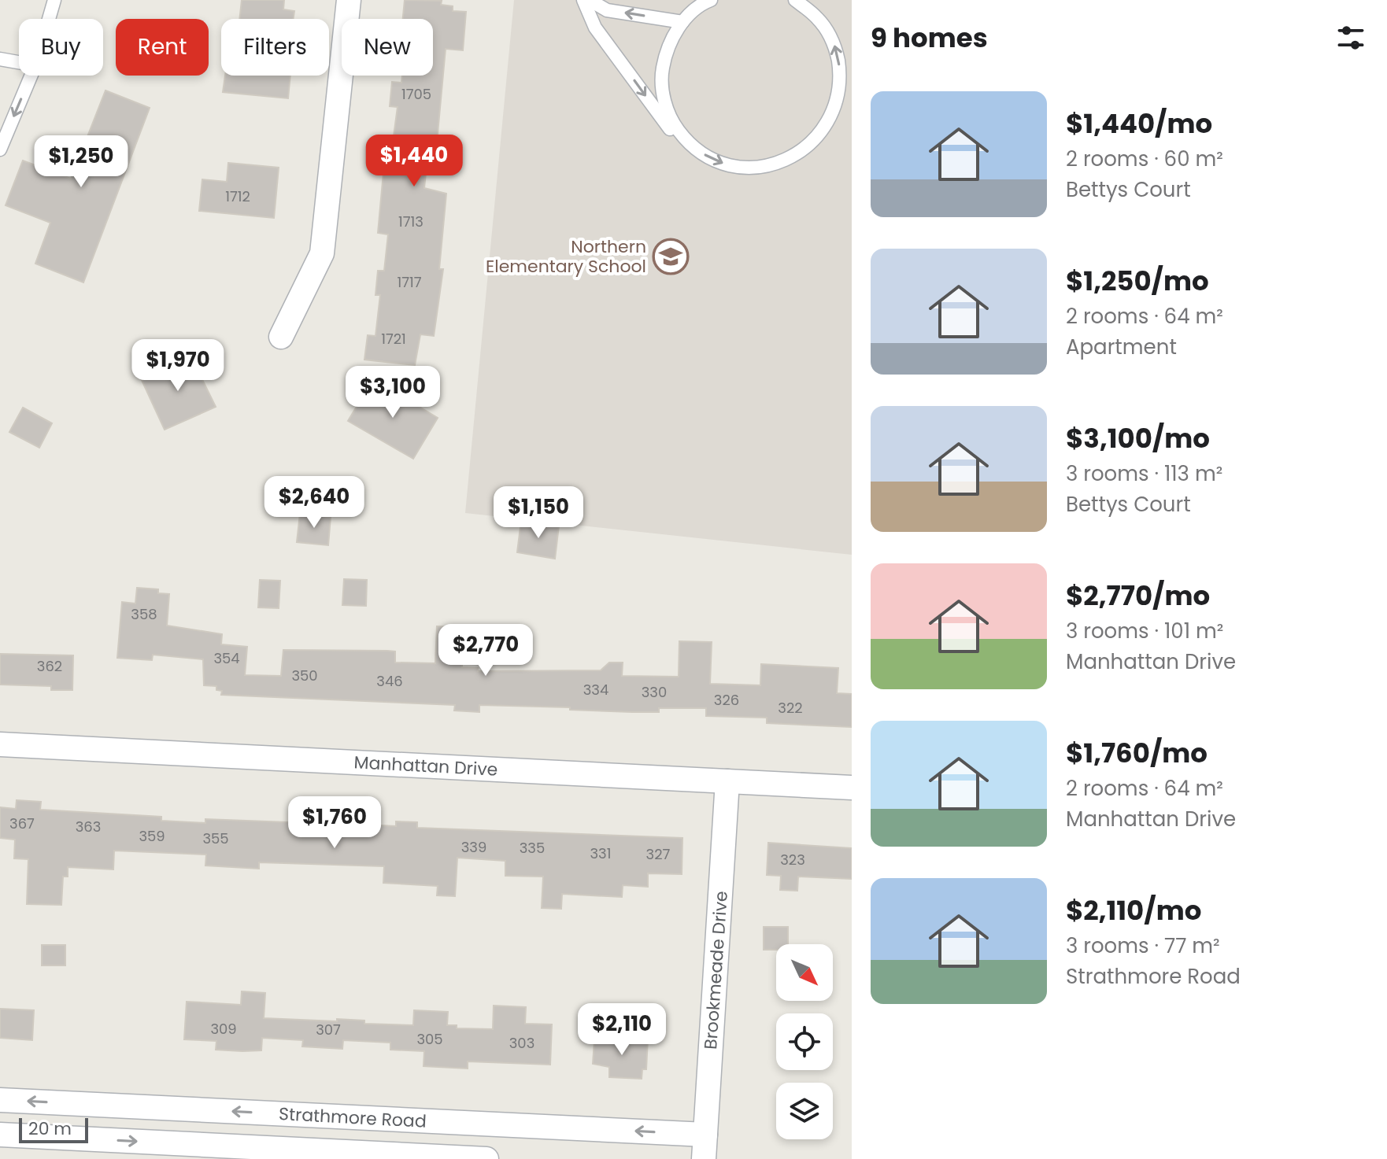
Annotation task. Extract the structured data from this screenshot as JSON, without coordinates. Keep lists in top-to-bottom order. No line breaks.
{"streets":{"street":["Manhattan Drive","Brookmeade Drive","Strathmore Road"]},"crossings":[["Manhattan Drive","Brookmeade Drive"],["Brookmeade Drive","Strathmore Road"]],"places":{"school or university":["Northern Elementary School"]},"house_numbers":["1705","1712","1713","1717","1721","358","354","362","350","346","334","330","326","322","367","363","359","355","339","335","331","327","323","309","307","305","303"],"scale_bar":"20 m","north":"bottom right","page":{"heading":"9 homes","chip":["Buy","Rent","Filters","New"],"list":[{"name":"$1,440/mo","note":"2 rooms · 60 m² · Bettys Court"},{"name":"$1,250/mo","note":"2 rooms · 64 m² · Apartment"},{"name":"$3,100/mo","note":"3 rooms · 113 m² · Bettys Court"},{"name":"$2,770/mo","note":"3 rooms · 101 m² · Manhattan Drive"},{"name":"$1,760/mo","note":"2 rooms · 64 m² · Manhattan Drive"},{"name":"$2,110/mo","note":"3 rooms · 77 m² · Strathmore Road"}],"price":["$1,440","$1,250","$1,970","$3,100","$2,640","$1,150","$2,770","$1,760","$2,110"],"scale":"20 m"}}
